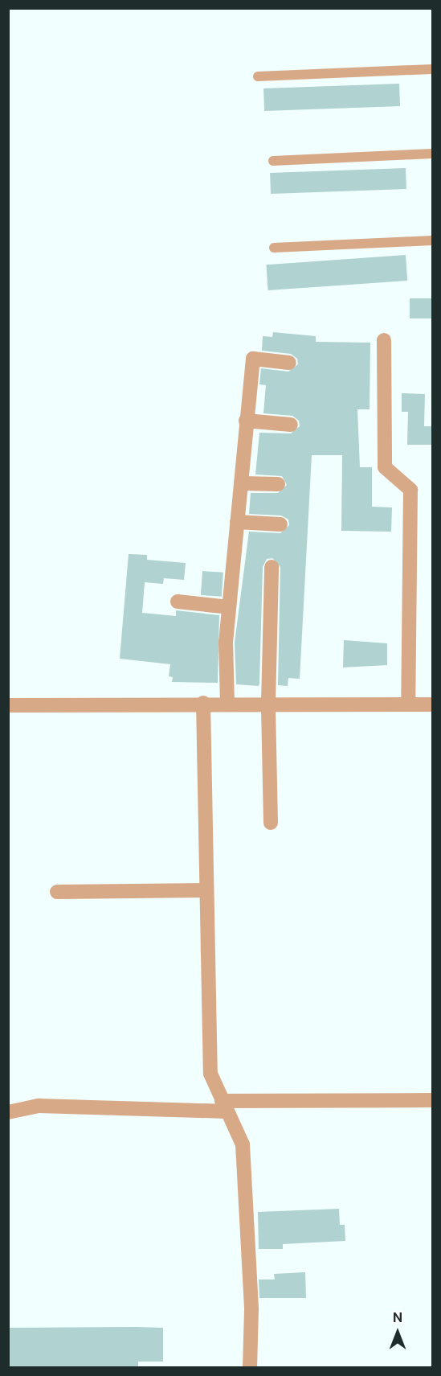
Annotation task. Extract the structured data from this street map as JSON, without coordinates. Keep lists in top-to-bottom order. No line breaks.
{"north":"top"}
